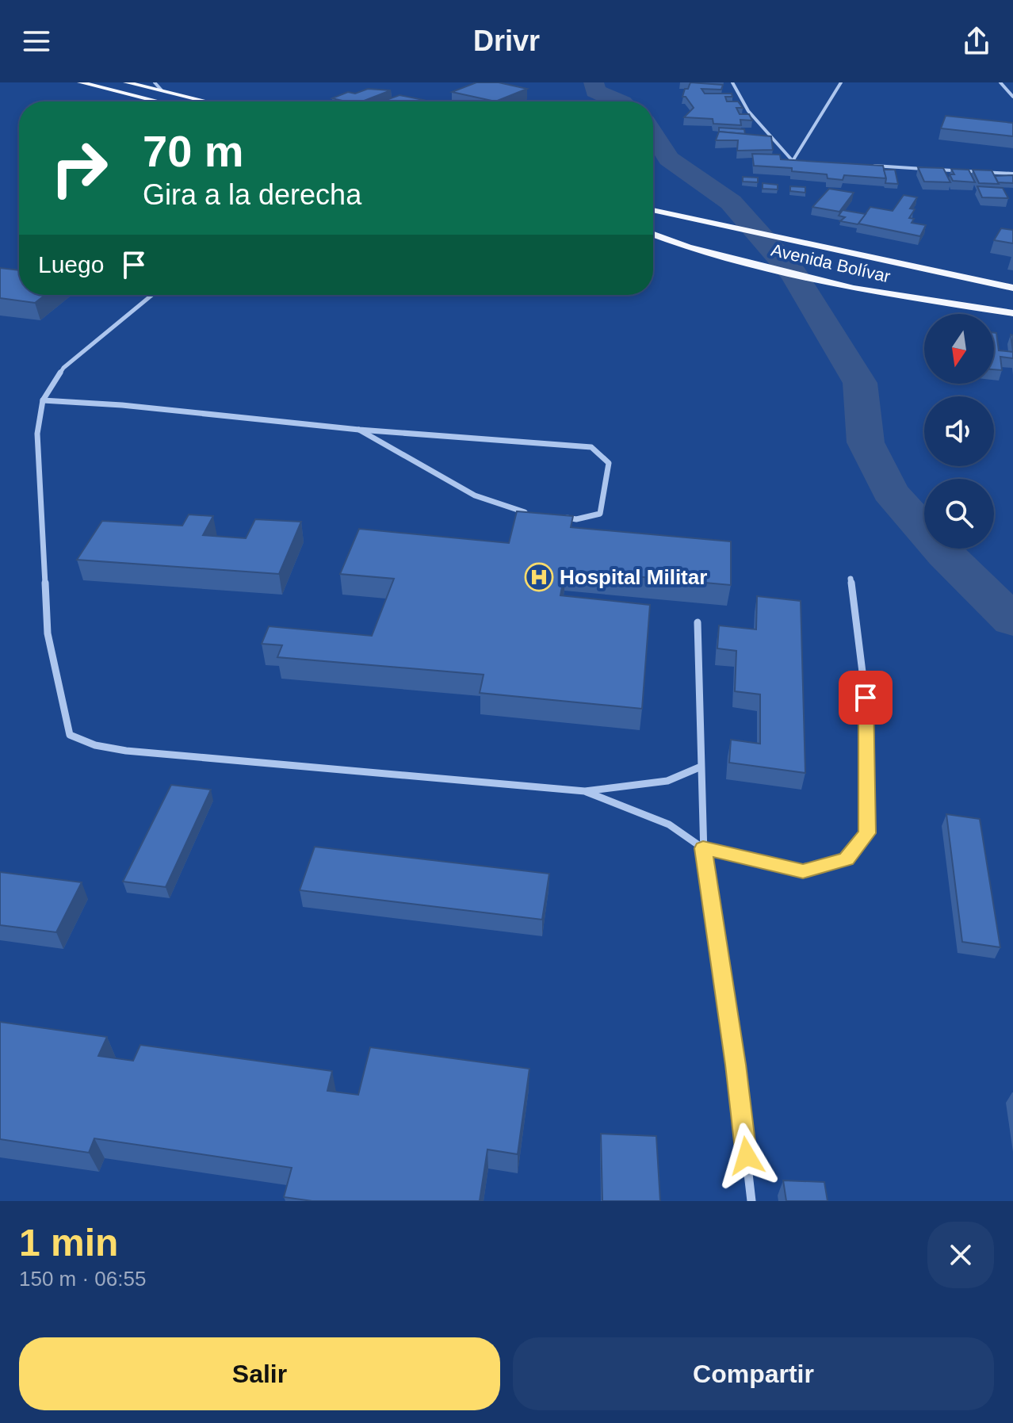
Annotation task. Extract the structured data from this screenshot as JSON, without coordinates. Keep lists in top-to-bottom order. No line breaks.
{"streets":{"main road":["Avenida Bolívar"]},"places":{"hospital":["Hospital Militar"]},"north":"bottom","page":{"header":"Drivr","turn":["70 m","Gira a la derecha"],"then":"Luego","heading":["1 min","150 m · 06:55"],"buttons":["Salir","Compartir"]}}
